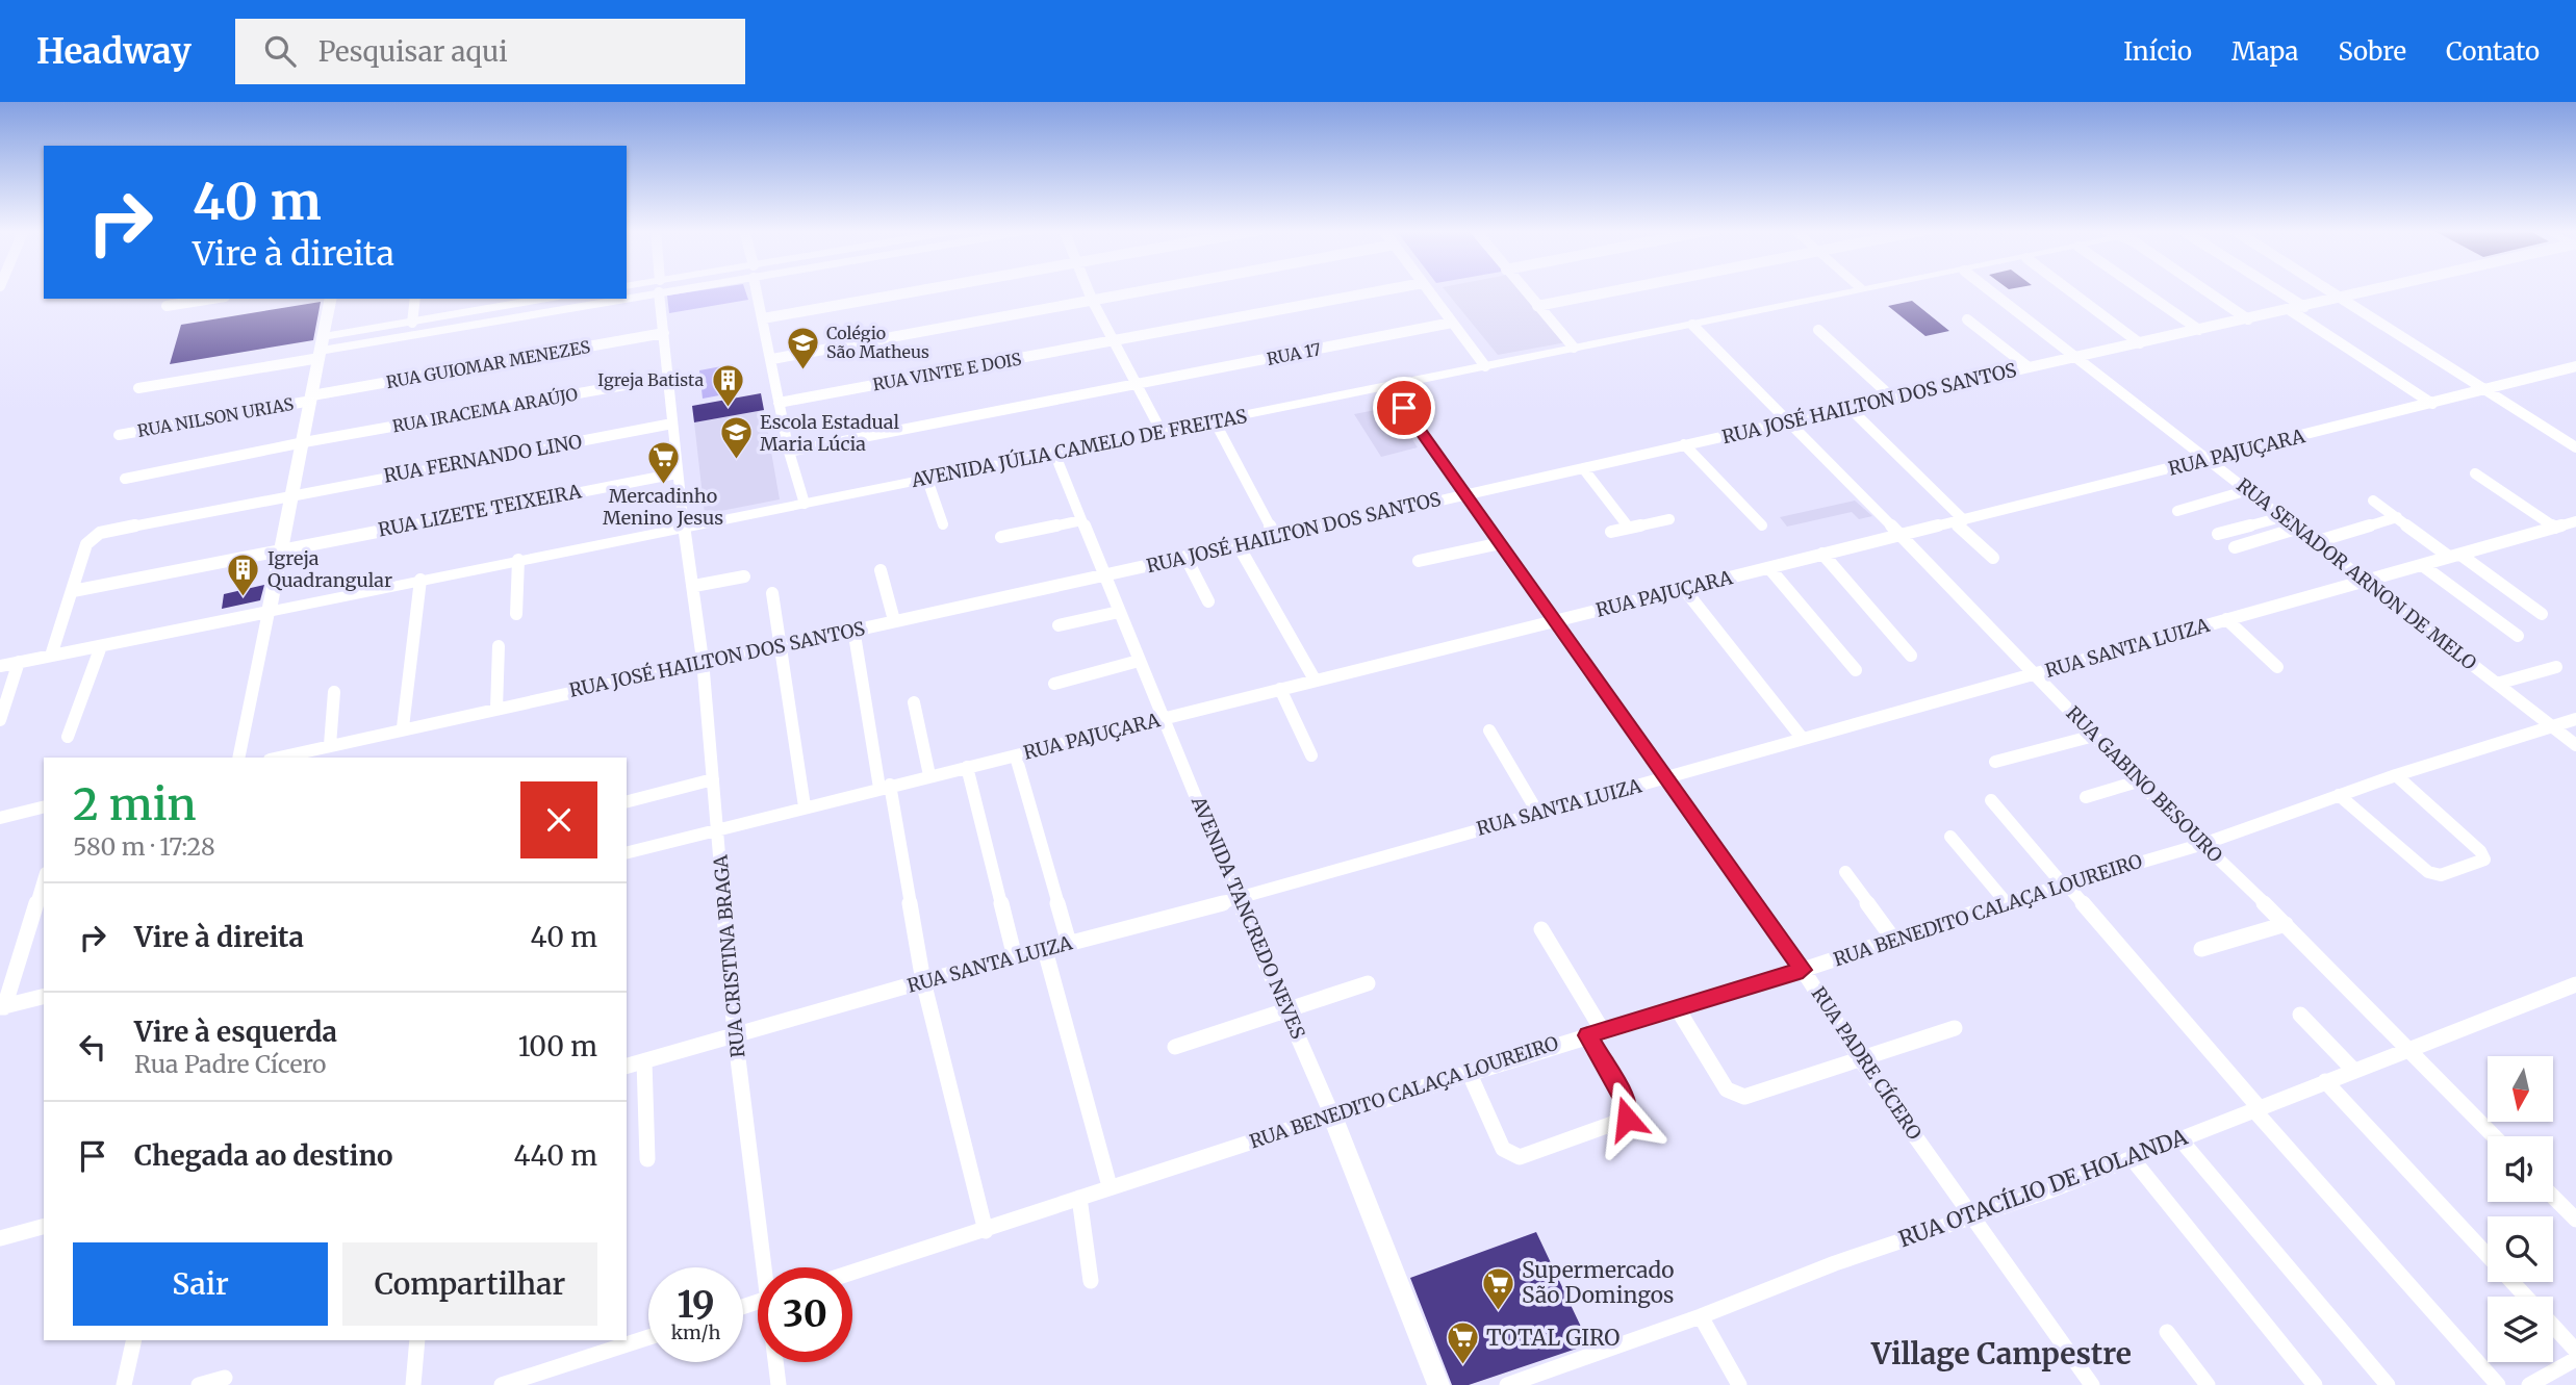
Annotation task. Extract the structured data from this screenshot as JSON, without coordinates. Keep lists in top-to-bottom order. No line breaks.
{"streets":{"street":["RUA 17","RUA GUIOMAR MENEZES","RUA VINTE E DOIS","RUA JOSÉ HAILTON DOS SANTOS","RUA IRACEMA ARAÚJO","RUA NILSON URIAS","AVENIDA JÚLIA CAMELO DE FREITAS","RUA PAJUÇARA","RUA FERNANDO LINO","RUA LIZETE TEIXEIRA","RUA SENADOR ARNON DE MELO","RUA SANTA LUIZA","RUA GABINO BESOURO","RUA BENEDITO CALAÇA LOUREIRO","AVENIDA TANCREDO NEVES","RUA CRISTINA BRAGA","RUA PADRE CÍCERO","RUA OTACÍLIO DE HOLANDA"]},"crossings":[["RUA GUIOMAR MENEZES","RUA NILSON URIAS"],["RUA GUIOMAR MENEZES","RUA CRISTINA BRAGA"],["RUA JOSÉ HAILTON DOS SANTOS","RUA SENADOR ARNON DE MELO"],["RUA JOSÉ HAILTON DOS SANTOS","RUA GABINO BESOURO"],["RUA JOSÉ HAILTON DOS SANTOS","AVENIDA TANCREDO NEVES"],["RUA JOSÉ HAILTON DOS SANTOS","RUA CRISTINA BRAGA"],["RUA JOSÉ HAILTON DOS SANTOS","RUA PADRE CÍCERO"],["RUA IRACEMA ARAÚJO","RUA CRISTINA BRAGA"],["AVENIDA JÚLIA CAMELO DE FREITAS","RUA GABINO BESOURO"],["AVENIDA JÚLIA CAMELO DE FREITAS","AVENIDA TANCREDO NEVES"],["AVENIDA JÚLIA CAMELO DE FREITAS","RUA CRISTINA BRAGA"],["AVENIDA JÚLIA CAMELO DE FREITAS","RUA PADRE CÍCERO"],["RUA PAJUÇARA","RUA SENADOR ARNON DE MELO"],["RUA PAJUÇARA","RUA GABINO BESOURO"],["RUA PAJUÇARA","AVENIDA TANCREDO NEVES"],["RUA PAJUÇARA","RUA CRISTINA BRAGA"],["RUA PAJUÇARA","RUA PADRE CÍCERO"],["RUA FERNANDO LINO","RUA LIZETE TEIXEIRA"],["RUA FERNANDO LINO","RUA CRISTINA BRAGA"],["RUA LIZETE TEIXEIRA","RUA CRISTINA BRAGA"],["RUA SENADOR ARNON DE MELO","RUA SANTA LUIZA"],["RUA SENADOR ARNON DE MELO","RUA BENEDITO CALAÇA LOUREIRO"],["RUA SANTA LUIZA","RUA GABINO BESOURO"],["RUA SANTA LUIZA","AVENIDA TANCREDO NEVES"],["RUA SANTA LUIZA","RUA CRISTINA BRAGA"],["RUA SANTA LUIZA","RUA PADRE CÍCERO"],["RUA GABINO BESOURO","RUA BENEDITO CALAÇA LOUREIRO"],["RUA GABINO BESOURO","RUA OTACÍLIO DE HOLANDA"],["RUA BENEDITO CALAÇA LOUREIRO","AVENIDA TANCREDO NEVES"],["RUA BENEDITO CALAÇA LOUREIRO","RUA PADRE CÍCERO"],["RUA PADRE CÍCERO","RUA OTACÍLIO DE HOLANDA"]],"districts":["Village Campestre"],"places":{"school or university":["Colégio São Matheus","Escola Estadual Maria Lúcia"],"building":["Igreja Batista","Igreja Quadrangular"],"supermarket":["Mercadinho Menino Jesus","Supermercado São Domingos","TOTAL GIRO"]},"north":"bottom","page":{"header":"Headway","search":"Pesquisar aqui","nav":["Início","Mapa","Sobre","Contato"],"turn":["40 m","Vire à direita"],"heading":["2 min","580 m · 17:28"],"list":[{"name":"Vire à direita","value":"40 m"},{"name":"Vire à esquerda","note":"Rua Padre Cícero","value":"100 m"},{"name":"Chegada ao destino","value":"440 m"}],"buttons":["Sair","Compartilhar"],"speed":"19 km/h","limit":"30"}}
